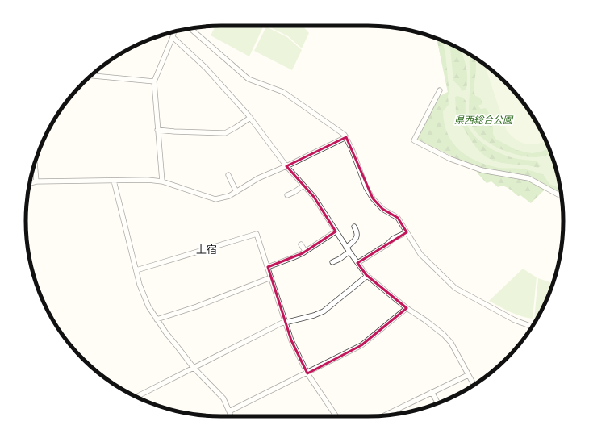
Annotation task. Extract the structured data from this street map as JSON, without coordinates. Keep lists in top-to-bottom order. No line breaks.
{"districts":["上宿"],"parks":["県西総合公園"]}
